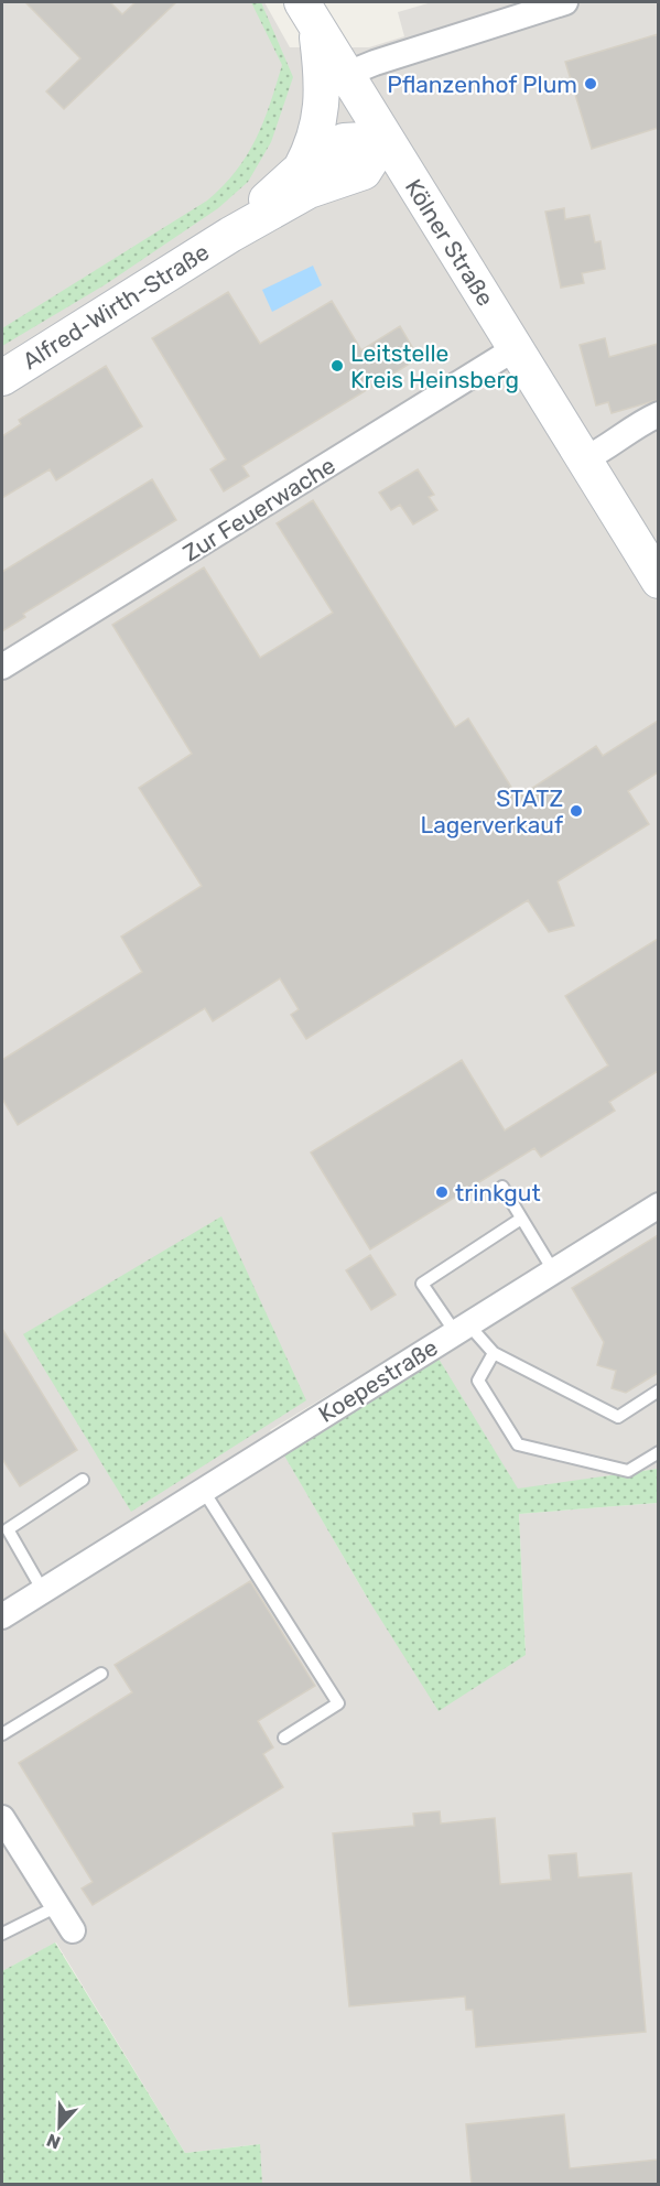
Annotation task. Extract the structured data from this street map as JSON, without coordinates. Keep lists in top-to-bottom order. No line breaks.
{"streets":{"main road":["Kölner Straße","Alfred-Wirth-Straße"],"street":["Zur Feuerwache","Koepestraße"]},"crossings":[["Kölner Straße","Alfred-Wirth-Straße"],["Kölner Straße","Zur Feuerwache"]],"places":["Pflanzenhof Plum","Leitstelle Kreis Heinsberg","STATZ Lagerverkauf","trinkgut"],"north":"bottom"}
